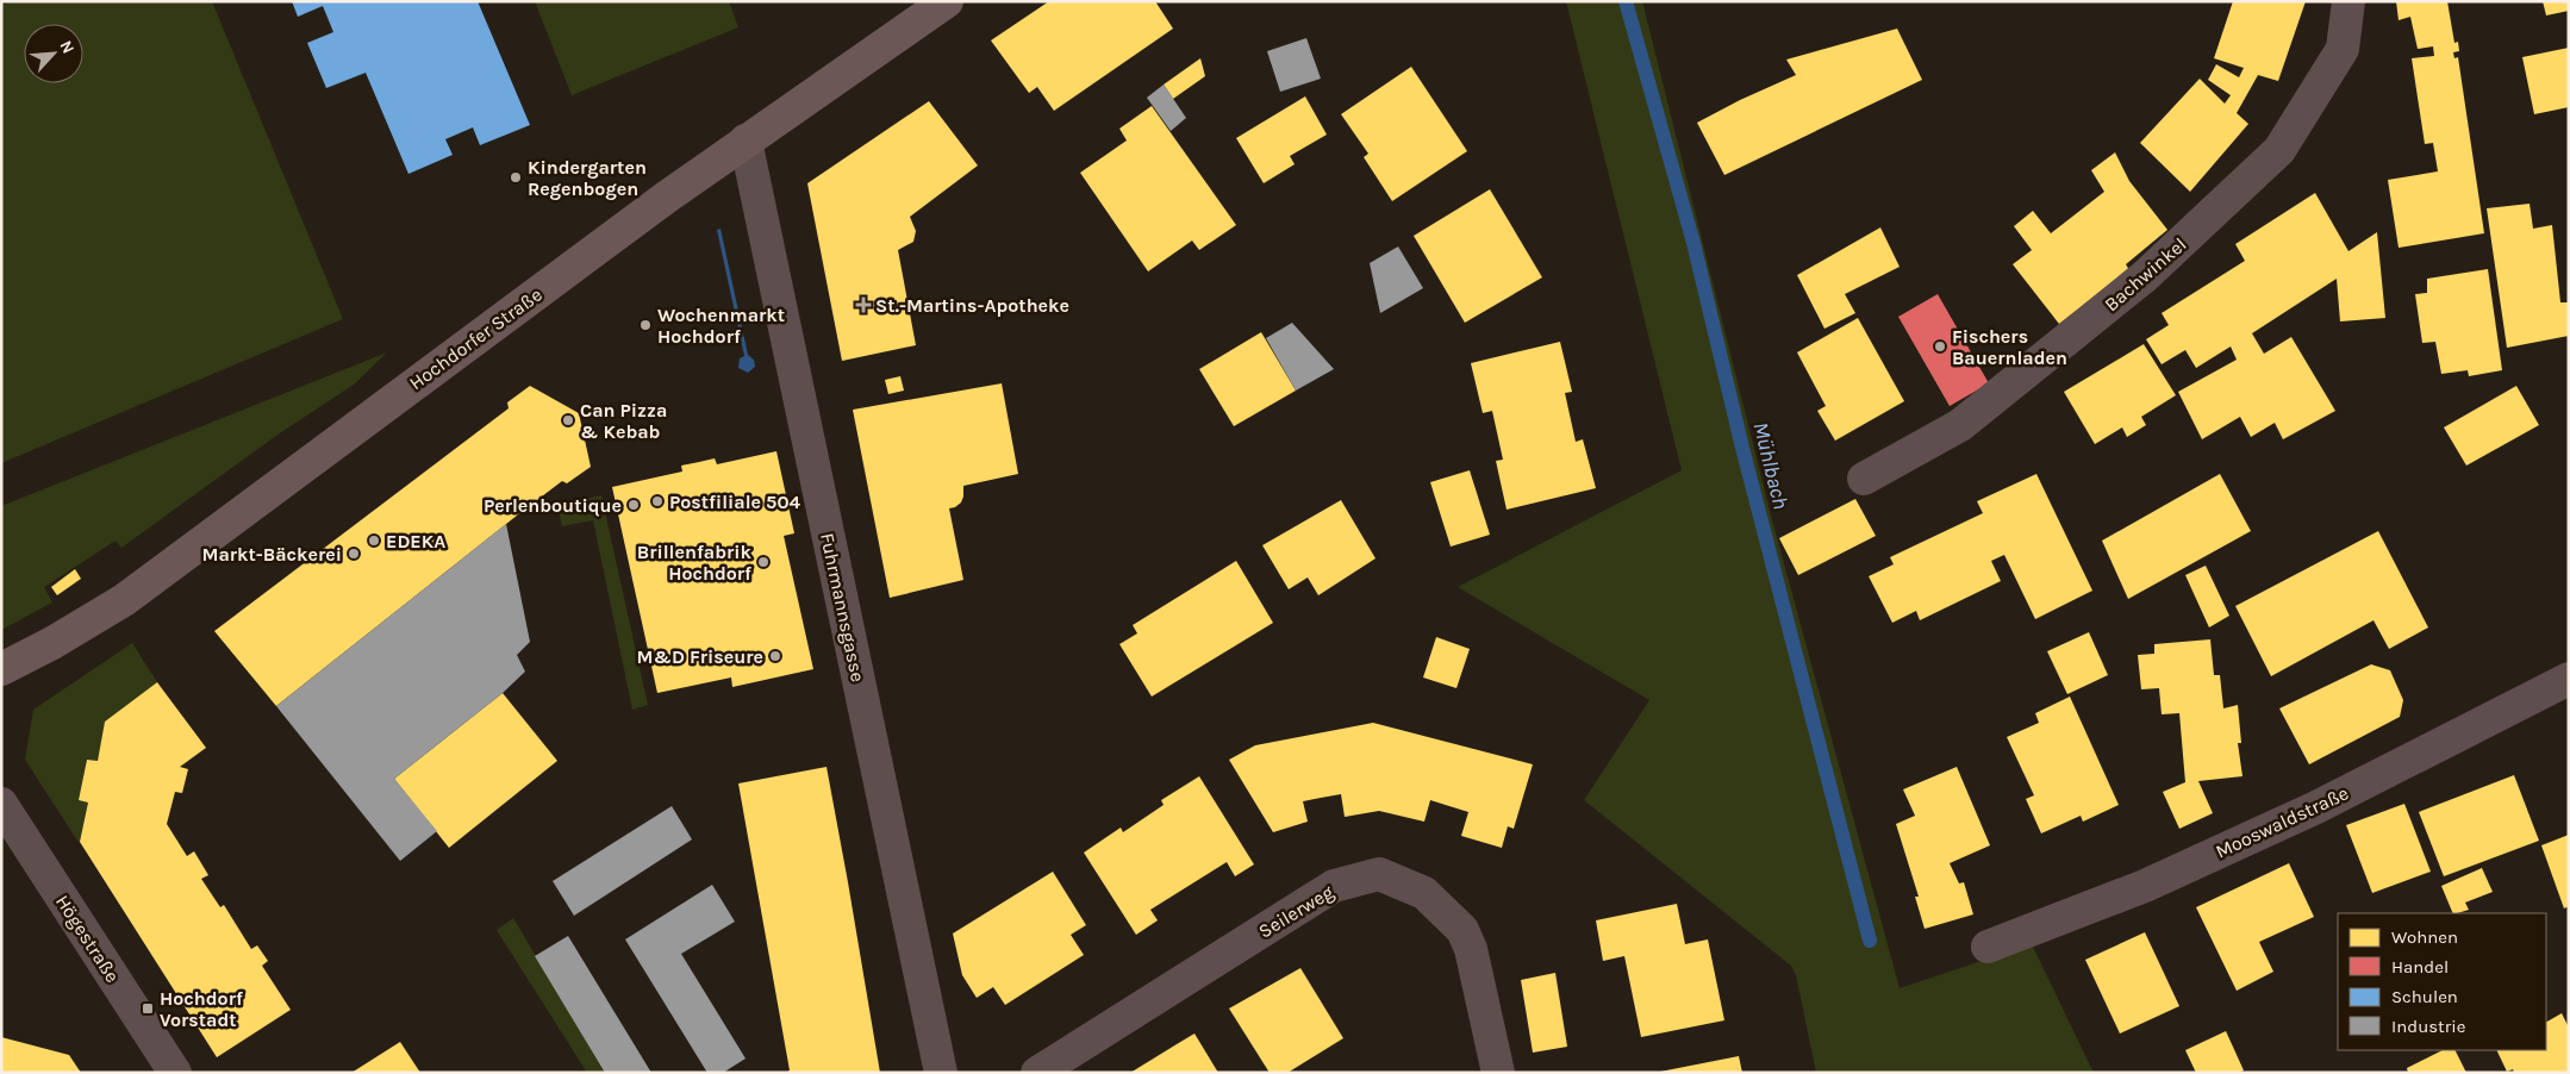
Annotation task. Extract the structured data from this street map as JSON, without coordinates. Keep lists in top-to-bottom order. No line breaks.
{"streets":{"street":["Bachwinkel","Hochdorfer Straße","Fuhrmannsgasse","Mooswaldstraße","Seilerweg","Högestraße"]},"crossings":[["Hochdorfer Straße","Fuhrmannsgasse"]],"water":["Mühlbach"],"places":{"other":["Kindergarten Regenbogen","Wochenmarkt Hochdorf","Fischers Bauernladen","Can Pizza & Kebab","Postfiliale 504","Perlenboutique","EDEKA","Markt-Bäckerei","Brillenfabrik Hochdorf","M&D Friseure"],"health":["St.-Martins-Apotheke"],"transit":["Hochdorf Vorstadt"]},"legend":["Wohnen","Handel","Schulen","Industrie"],"north":"top right"}
